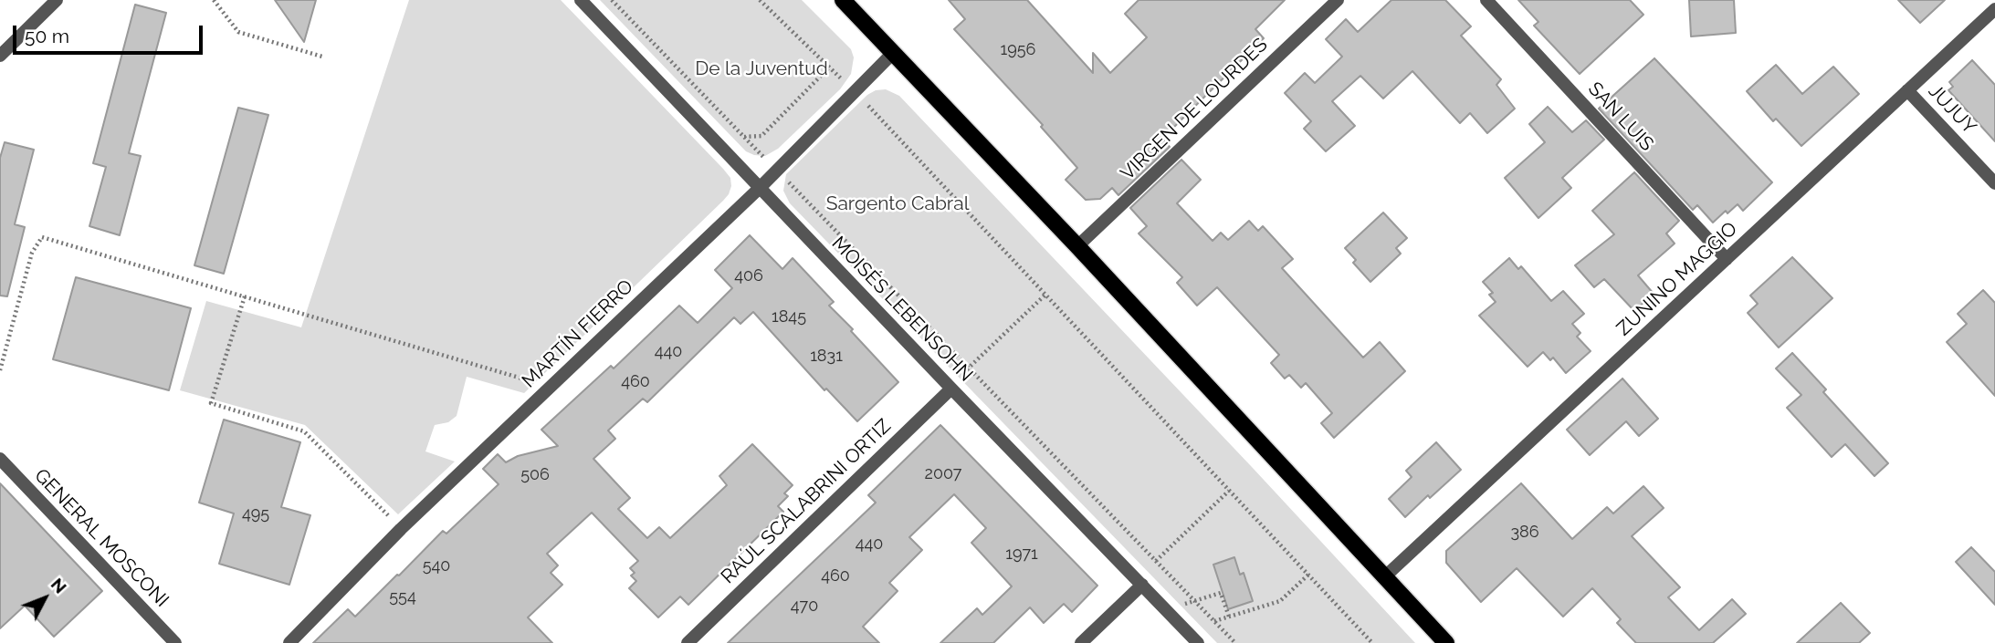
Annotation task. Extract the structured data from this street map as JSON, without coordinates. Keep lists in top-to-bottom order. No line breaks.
{"streets":{"street":["VIRGEN DE LOURDES","JUJUY","SAN LUIS","ZUNINO MAGGIO","MOISÉS LEBENSOHN","MARTÍN FIERRO","RAÚL SCALABRINI ORTIZ","GENERAL MOSCONI"]},"crossings":[["JUJUY","ZUNINO MAGGIO"],["SAN LUIS","ZUNINO MAGGIO"],["MOISÉS LEBENSOHN","MARTÍN FIERRO"],["MOISÉS LEBENSOHN","RAÚL SCALABRINI ORTIZ"]],"parks":["De la Juventud","Sargento Cabral"],"house_numbers":["1956","406","1845","440","1831","460","2007","506","495","386","440","1971","540","460","554","470"],"scale_bar":"50 m","north":"top right"}
